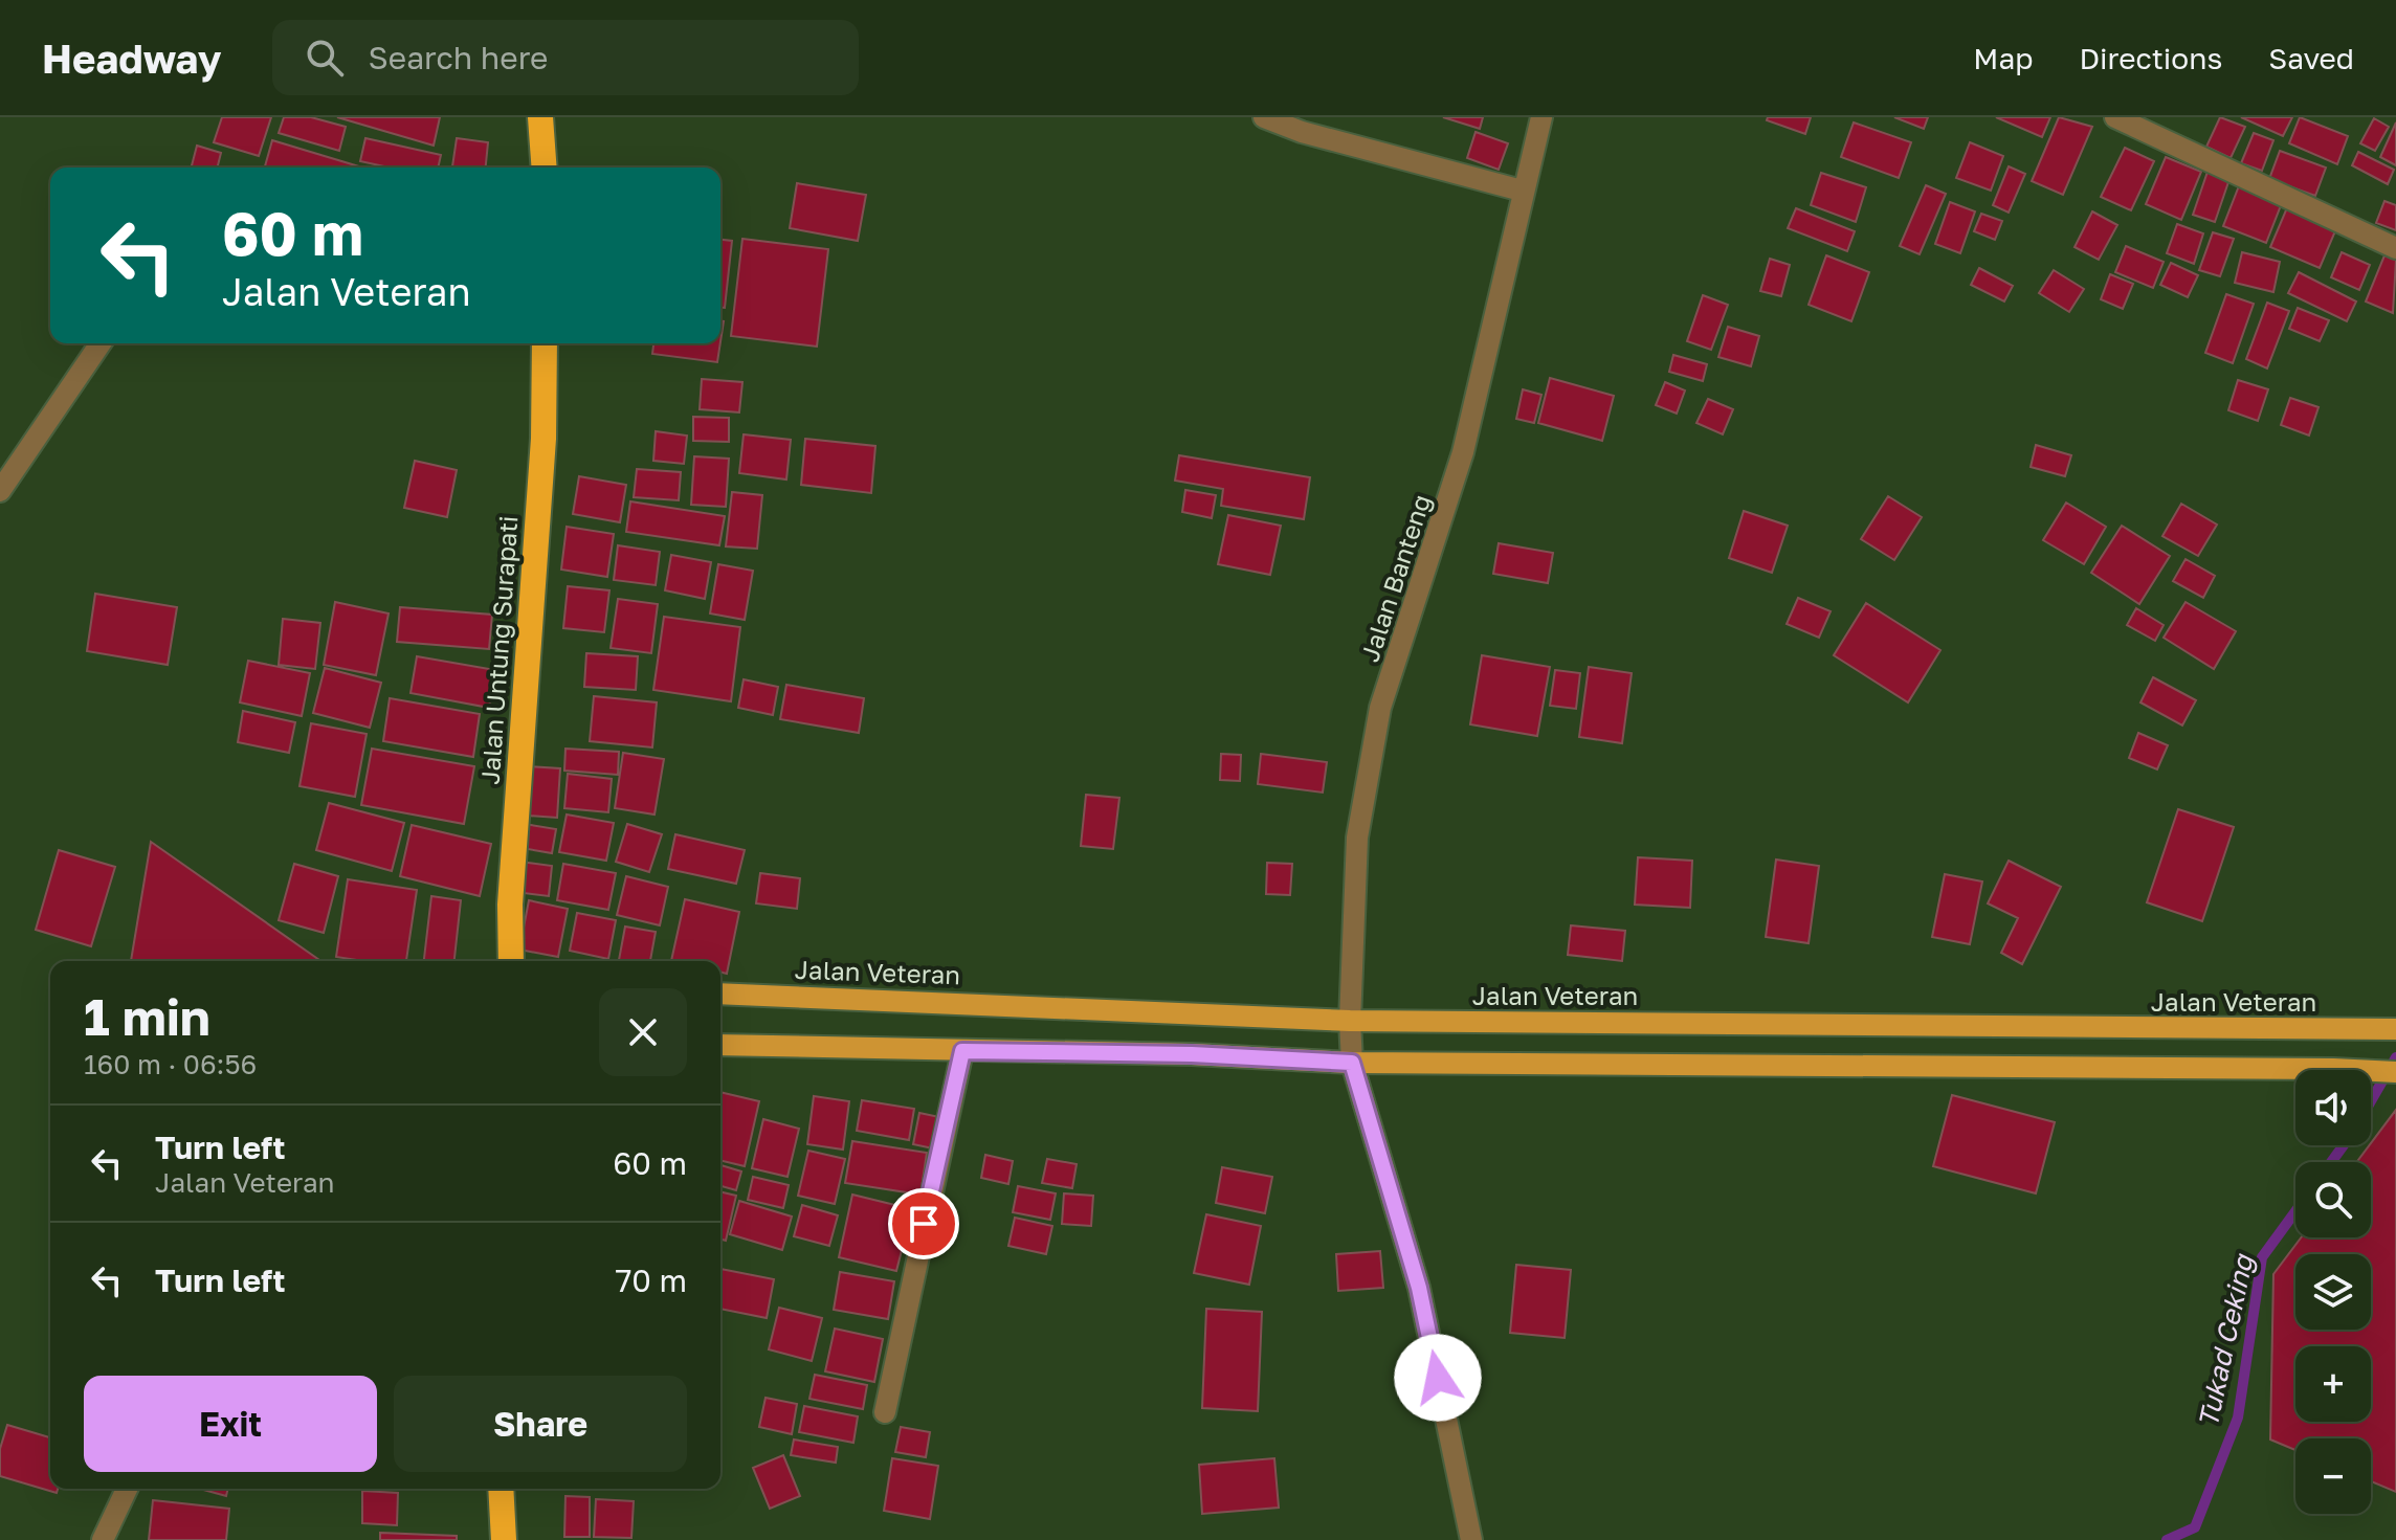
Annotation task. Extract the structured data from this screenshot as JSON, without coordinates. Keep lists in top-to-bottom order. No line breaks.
{"streets":{"highway":["Jalan Untung Surapati"],"main road":["Jalan Veteran"],"street":["Jalan Banteng"]},"crossings":[["Jalan Banteng","Jalan Veteran"]],"water":["Tukad Ceking"],"page":{"header":"Headway","search":"Search here","nav":["Map","Directions","Saved"],"turn":["60 m","Jalan Veteran"],"heading":["1 min","160 m · 06:56"],"map_buttons":["+","−"],"list":[{"name":"Turn left","note":"Jalan Veteran","value":"60 m"},{"name":"Turn left","value":"70 m"}],"buttons":["Exit","Share"]}}
